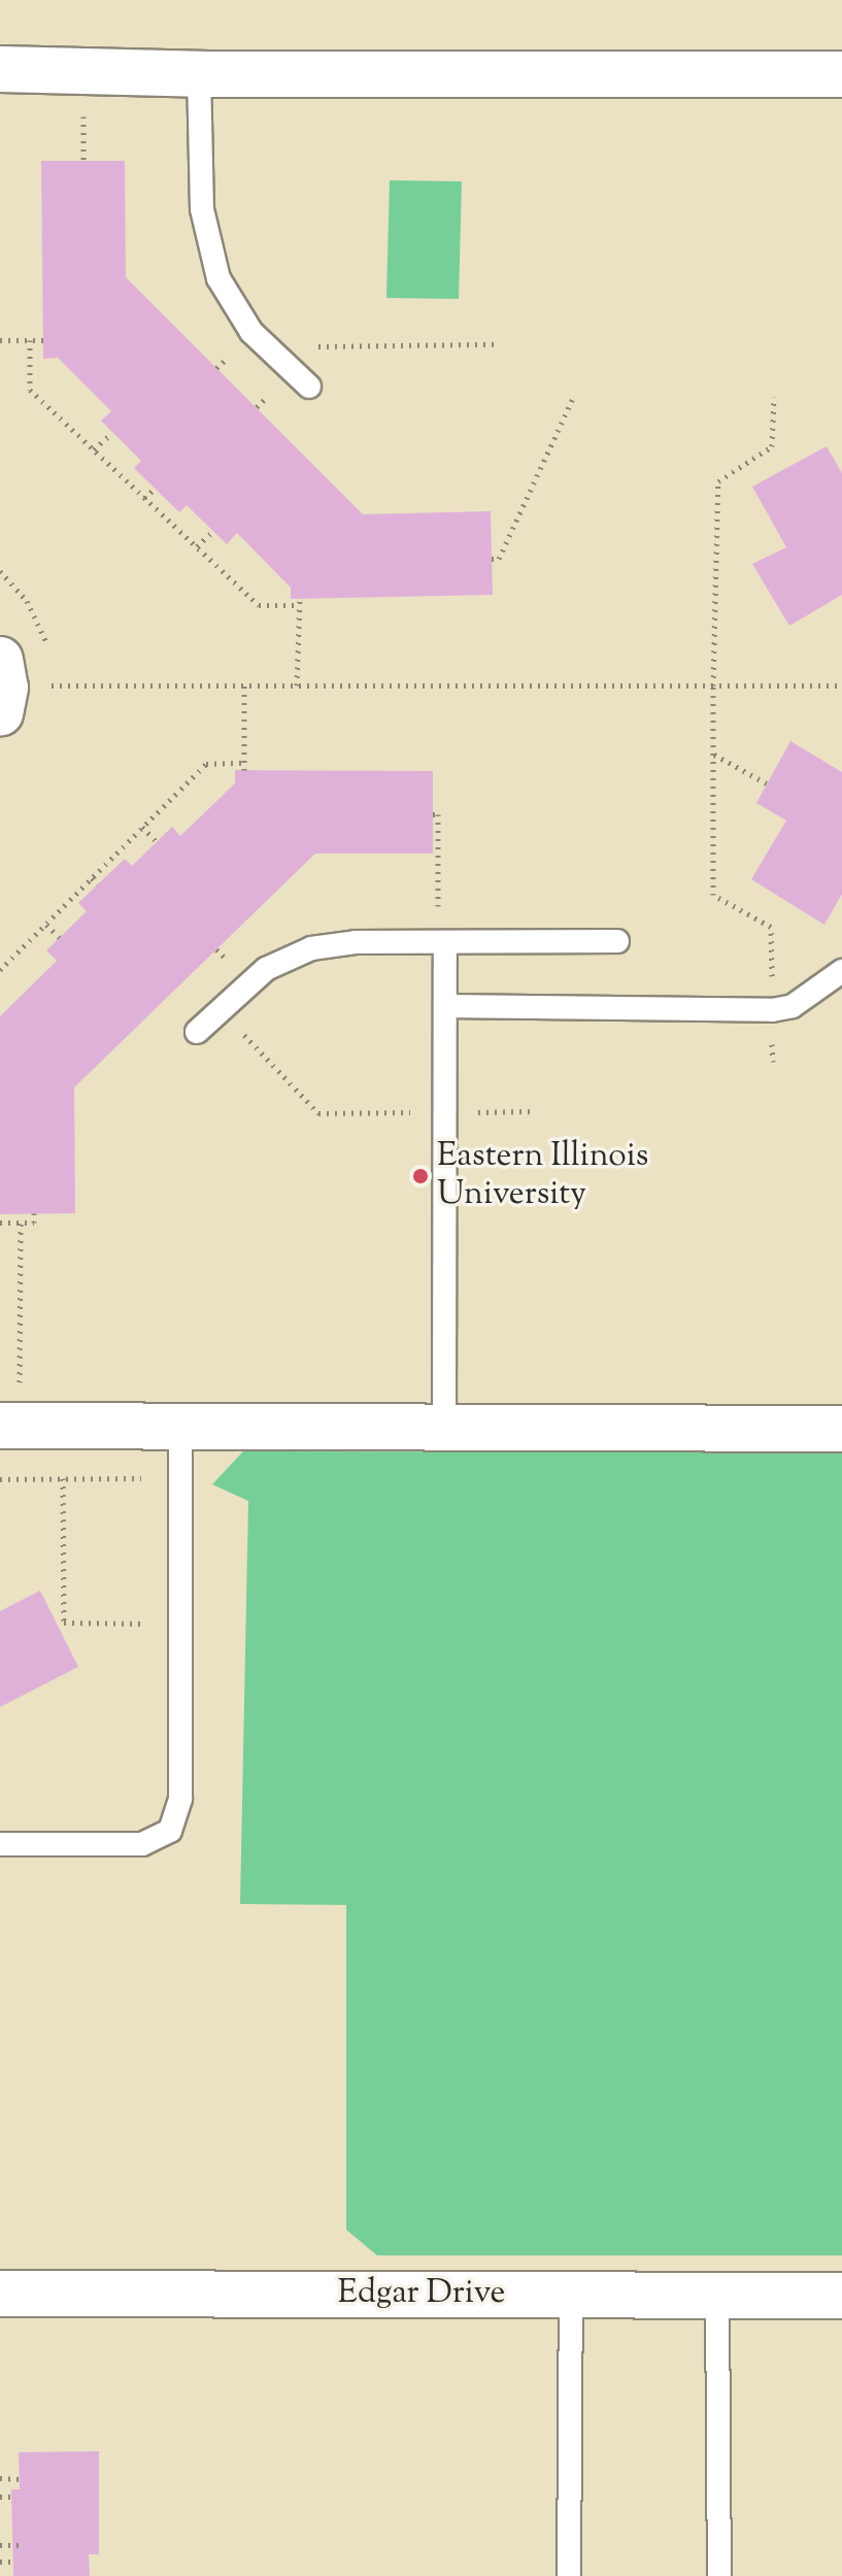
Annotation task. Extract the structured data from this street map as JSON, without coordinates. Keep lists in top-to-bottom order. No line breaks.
{"streets":{"street":["Edgar Drive"]},"places":["Eastern Illinois University"]}
